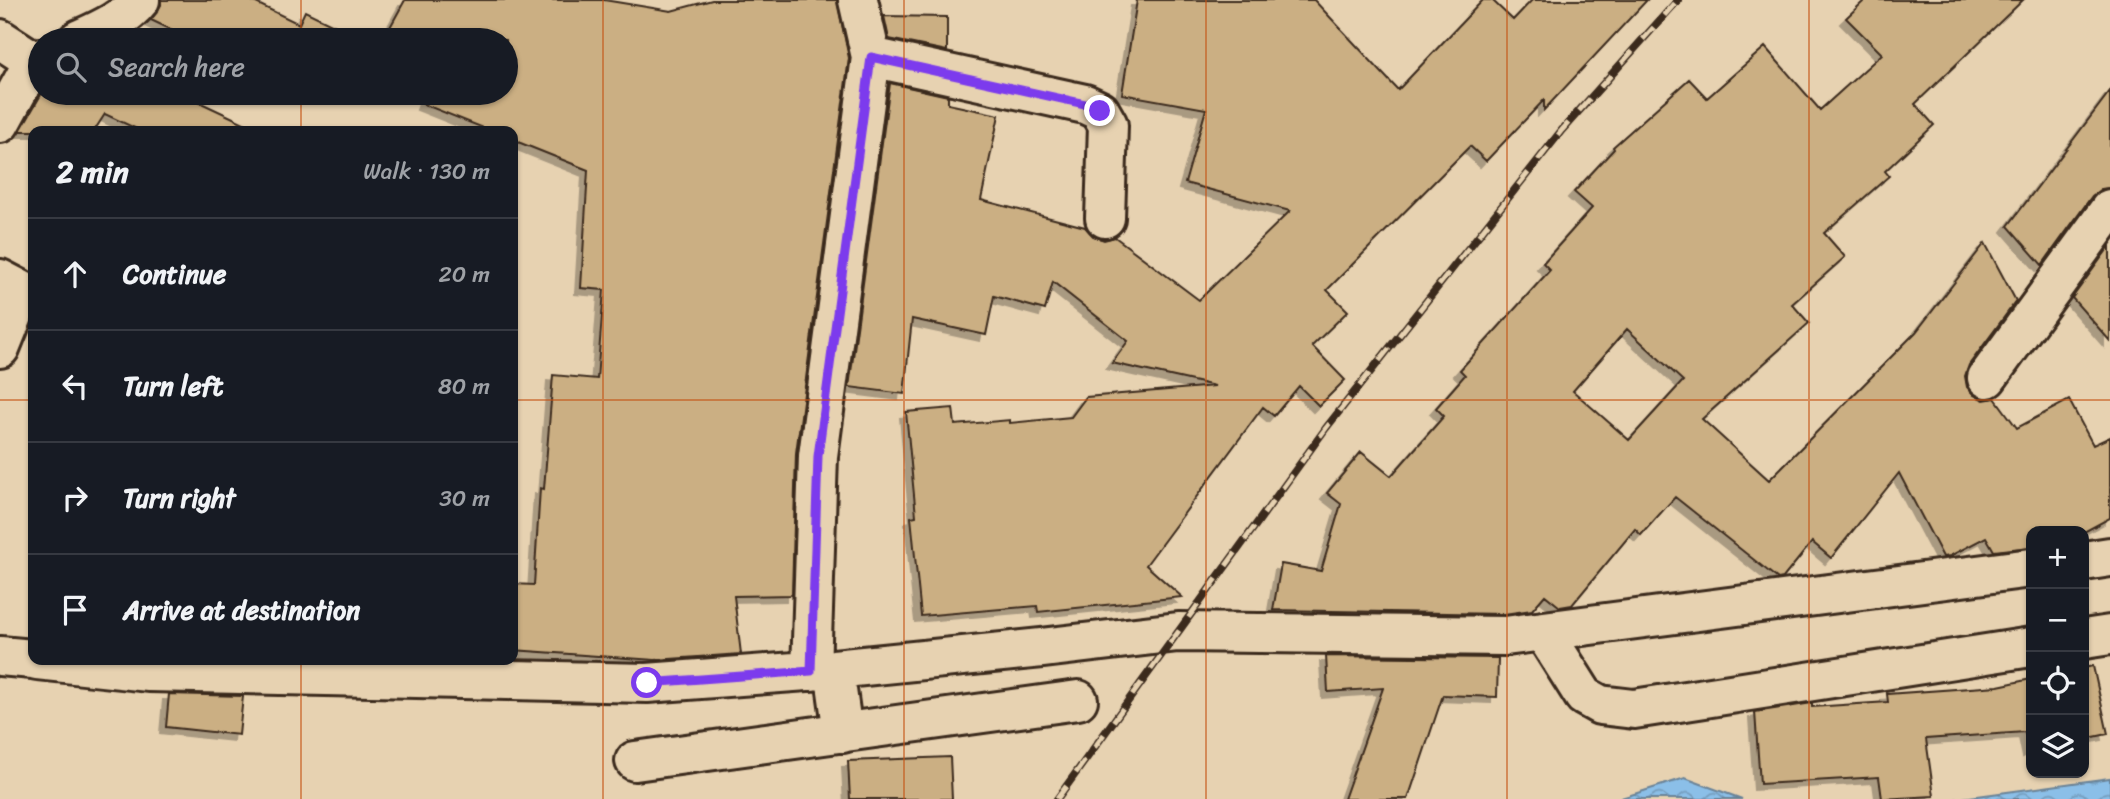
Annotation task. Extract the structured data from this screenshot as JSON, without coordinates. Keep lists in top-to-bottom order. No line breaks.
{"page":{"search":"Search here","heading":["2 min","Walk · 130 m"],"list":[["Continue","20 m"],["Turn left","80 m"],["Turn right","30 m"],"Arrive at destination"],"map_buttons":["+","−"]}}
